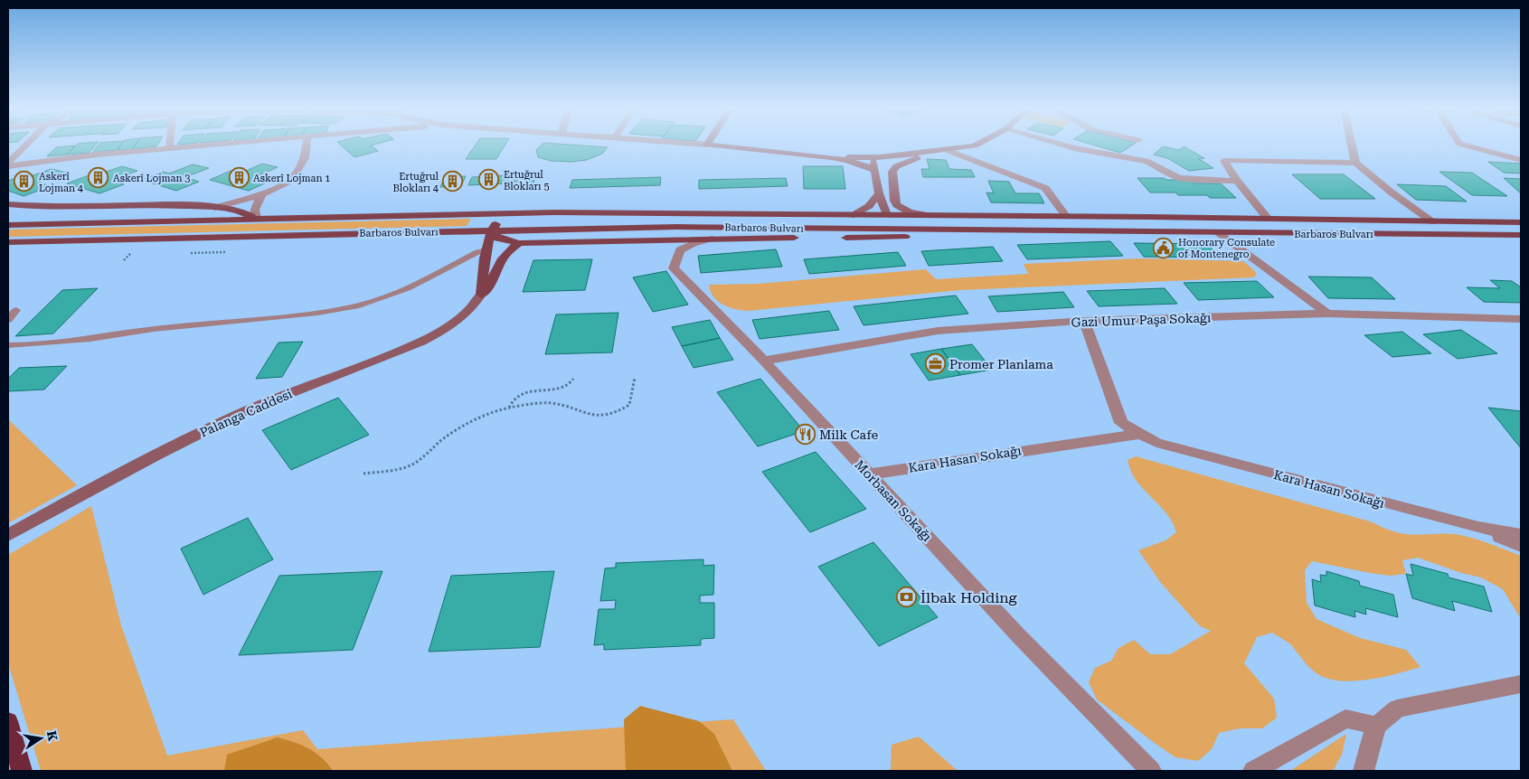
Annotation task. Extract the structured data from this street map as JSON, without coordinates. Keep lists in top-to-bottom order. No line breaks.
{"streets":{"main road":["Barbaros Bulvarı"],"street":["Gazi Umur Paşa Sokağı","Palanga Caddesi","Kara Hasan Sokağı","Morbasan Sokağı"]},"crossings":[["Gazi Umur Paşa Sokağı","Kara Hasan Sokağı"],["Gazi Umur Paşa Sokağı","Morbasan Sokağı"],["Kara Hasan Sokağı","Morbasan Sokağı"]],"places":{"building":["Askerî Lojman 3","Askerî Lojman 1","Ertuğrul Blokları 5","Askerî Lojman 4","Ertuğrul Blokları 4"],"public building":["Honorary Consulate of Montenegro"],"office":["Promer Planlama"],"restaurant":["Milk Cafe"],"bank":["İlbak Holding"]},"north":"right"}
